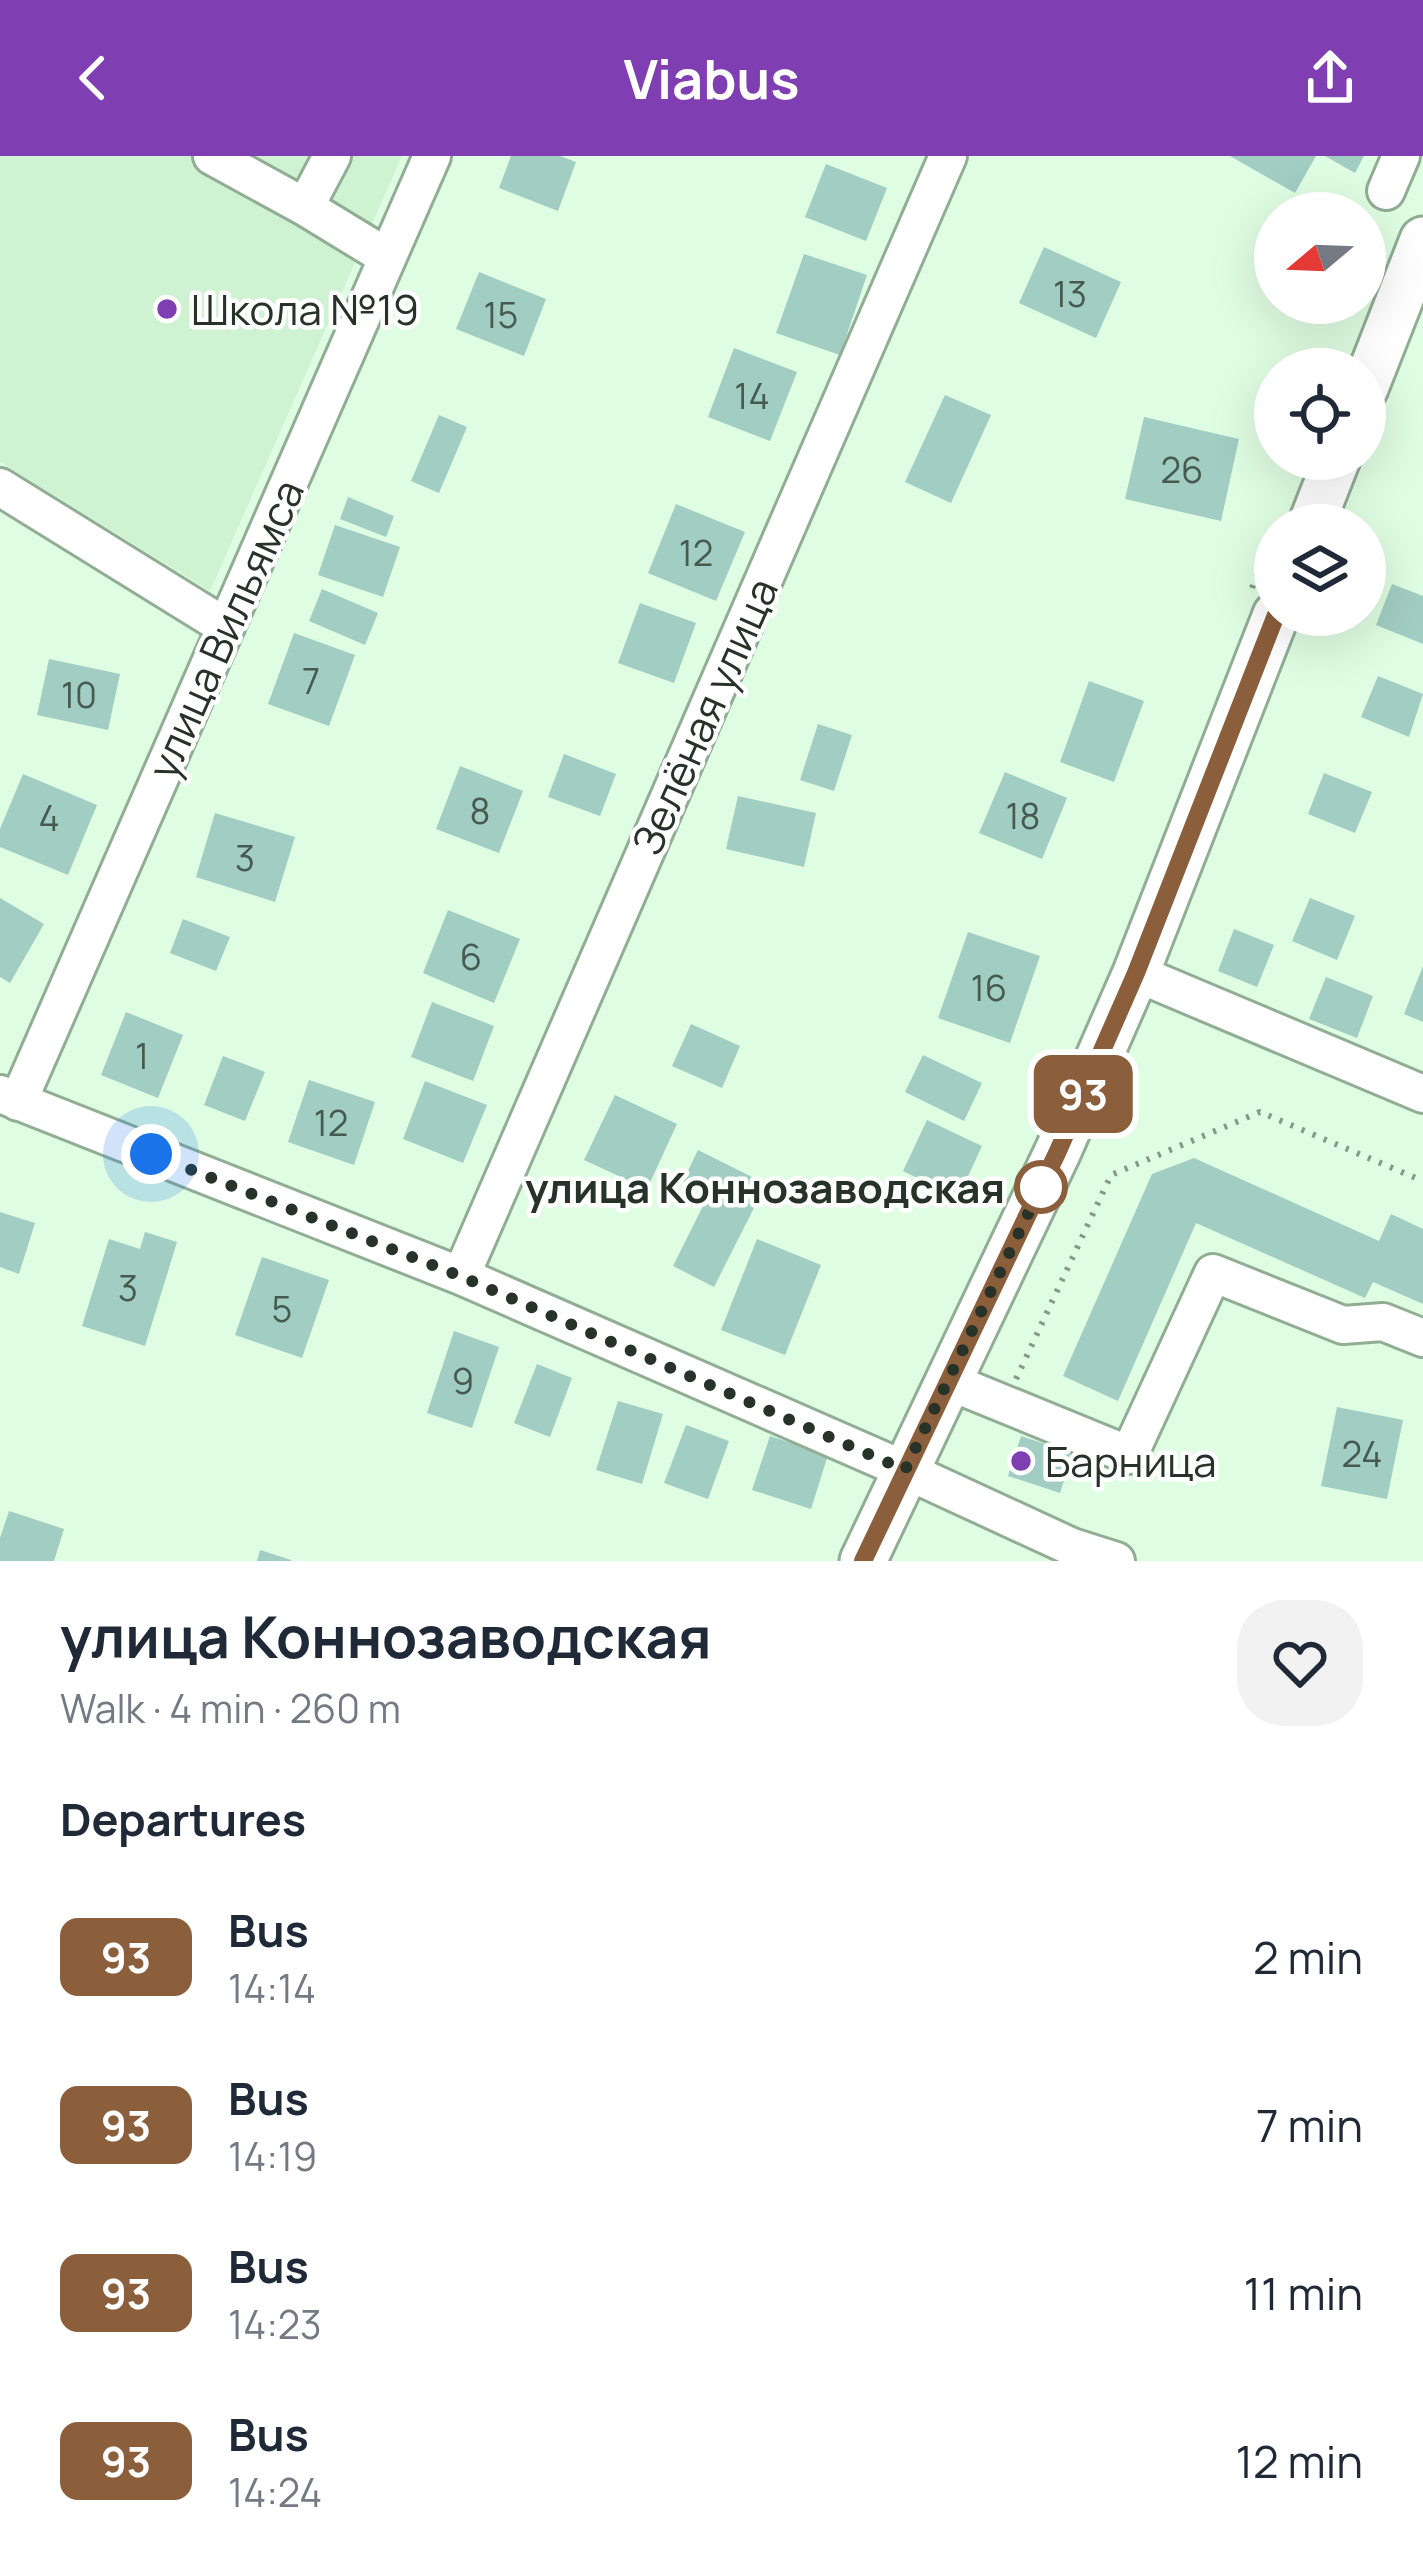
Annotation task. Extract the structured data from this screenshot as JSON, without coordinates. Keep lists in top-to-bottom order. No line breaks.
{"streets":{"street":["улица Вильямса","Зелёная улица"]},"places":["Школа №19","улица Коннозаводская","Барница"],"lines":["bus line 93"],"house_numbers":["13","15","14","26","12","7","10","8","18","4","3","6","16","1","12","3","5","9","24"],"north":"left","page":{"header":"Viabus","on_map":"93","heading":[["улица Коннозаводская","Walk · 4 min · 260 m"],"Departures"],"list":[{"mark":"93","name":"Bus","note":"14:14","value":"2 min"},{"mark":"93","name":"Bus","note":"14:19","value":"7 min"},{"mark":"93","name":"Bus","note":"14:23","value":"11 min"},{"mark":"93","name":"Bus","note":"14:24","value":"12 min"}]}}
